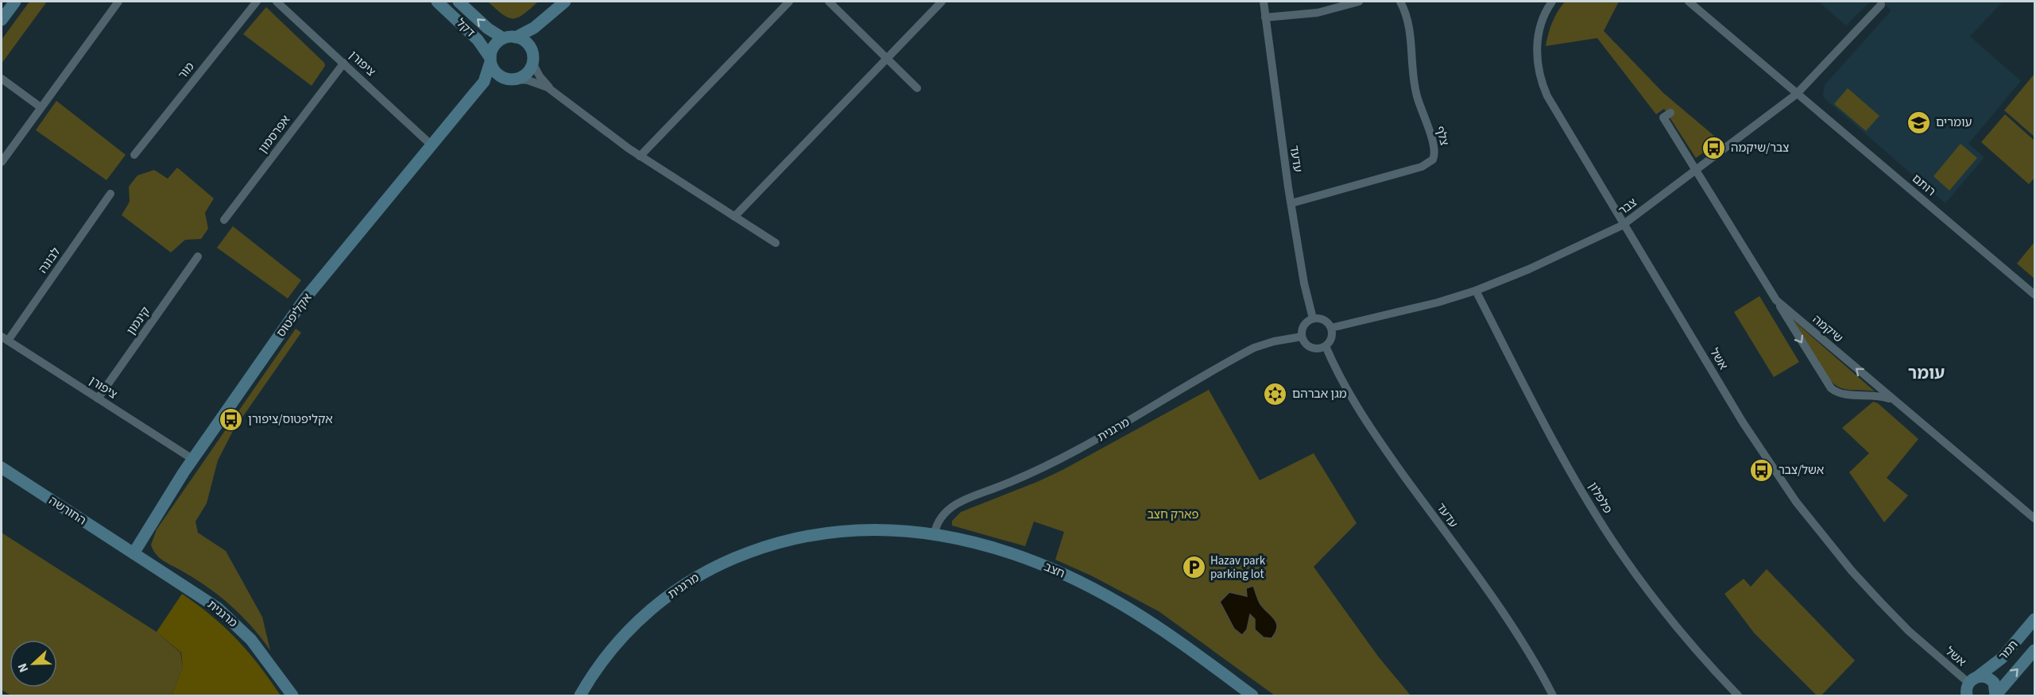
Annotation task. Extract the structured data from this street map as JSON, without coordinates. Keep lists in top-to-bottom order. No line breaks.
{"streets":{"street":["דקל","ציפורן","מור","אפרסמון","צלף","עדעד","רותם","צבר","לבונה","אקליפטוס","קינמון","שיקמה","אשל","מרגנית","פלפלון","החורשה","חצב","תמר"]},"crossings":[["דקל","אקליפטוס"],["ציפורן","אפרסמון"],["ציפורן","לבונה"],["ציפורן","אקליפטוס"],["ציפורן","קינמון"],["צלף","עדעד"],["עדעד","צבר"],["עדעד","מרגנית"],["רותם","צבר"],["צבר","שיקמה"],["צבר","אשל"],["צבר","מרגנית"],["צבר","פלפלון"],["אקליפטוס","מרגנית"],["אקליפטוס","החורשה"],["אשל","תמר"],["מרגנית","החורשה"],["מרגנית","חצב"]],"districts":["עומר"],"parks":["פארק חצב"],"places":{"school or university":["עומרים"],"bus stop":["צבר/שיקמה","אקליפטוס/ציפורן","אשל/צבר"],"synagogue":["מגן אברהם"],"parking":["Hazav park parking lot"]},"north":"left"}
